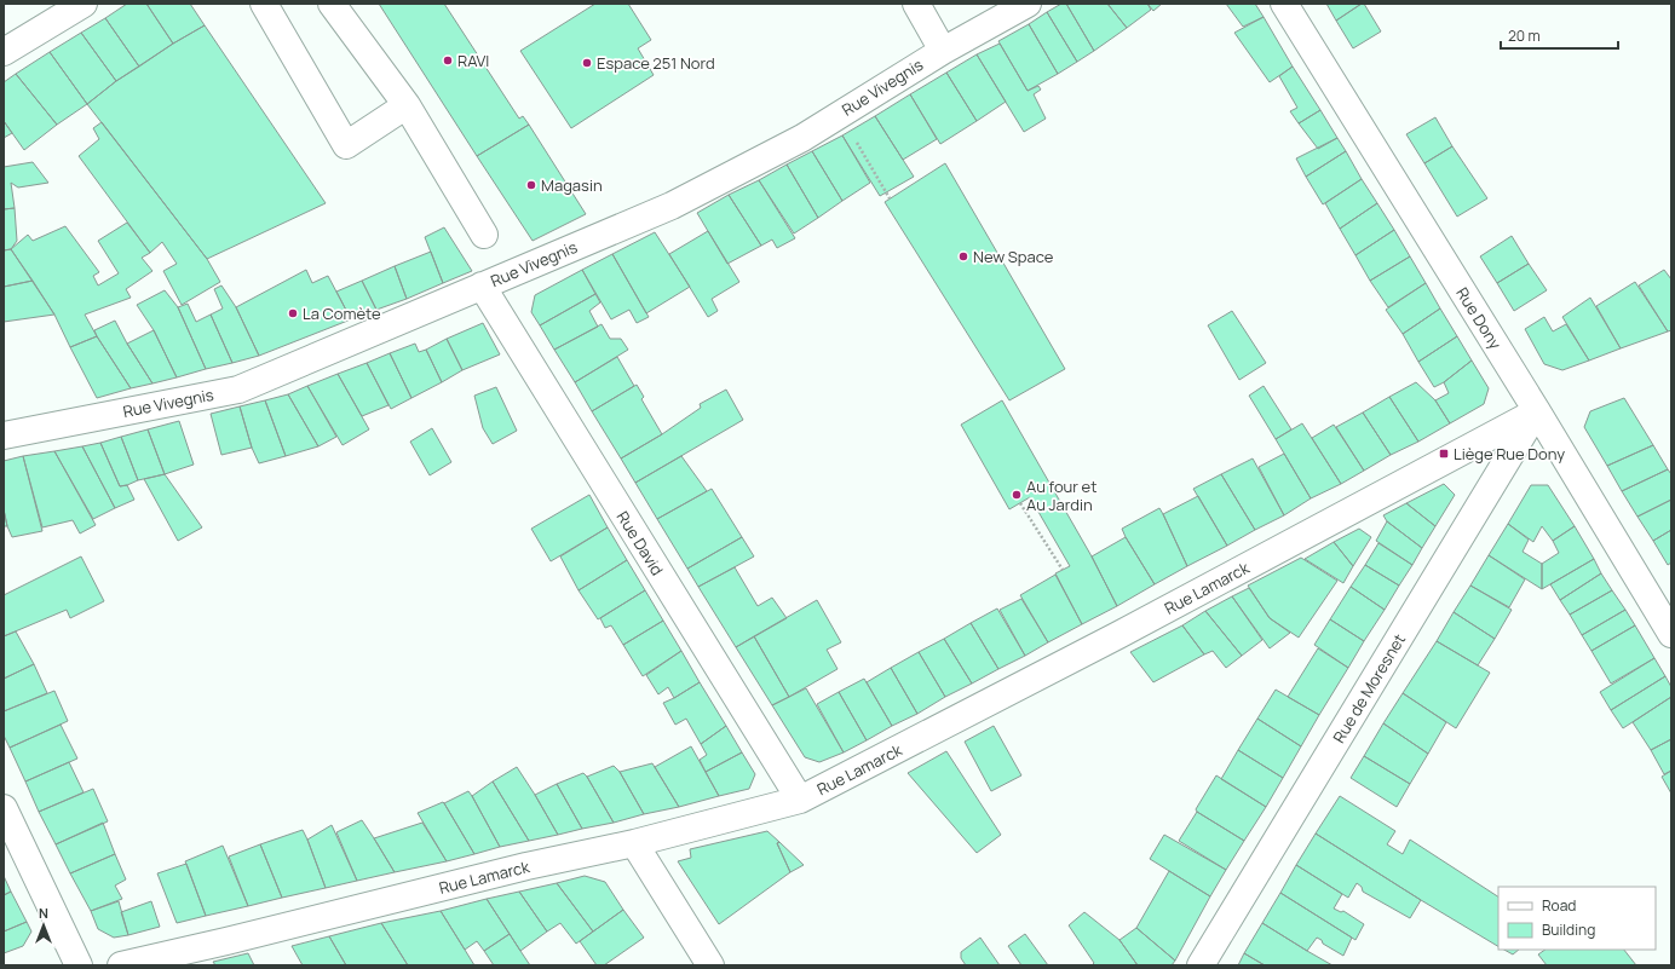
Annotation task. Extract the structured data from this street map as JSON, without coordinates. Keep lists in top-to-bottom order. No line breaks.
{"streets":{"street":["Rue Vivegnis","Rue Dony","Rue David","Rue Lamarck","Rue de Moresnet"]},"crossings":[["Rue Vivegnis","Rue David"],["Rue Dony","Rue Lamarck"],["Rue Dony","Rue de Moresnet"],["Rue David","Rue Lamarck"],["Rue Lamarck","Rue de Moresnet"]],"places":{"other":["RAVI","Espace 251 Nord","Magasin","New Space","La Comète","Au four et Au Jardin"],"transit":["Liège Rue Dony"]},"legend":["Road","Building"],"scale_bar":"20 m","north":"top"}
